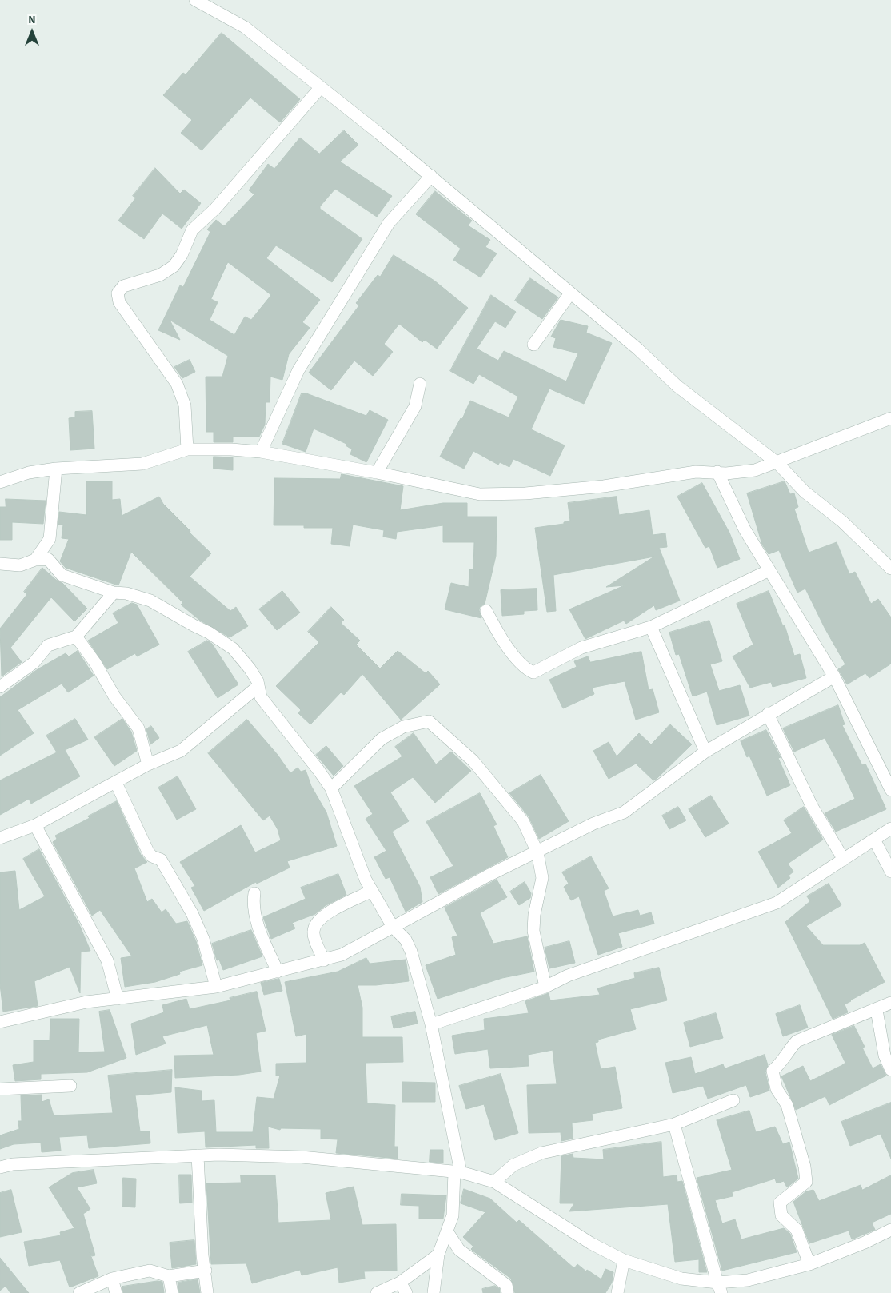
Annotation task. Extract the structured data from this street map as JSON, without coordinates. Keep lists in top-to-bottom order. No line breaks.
{"north":"top"}
